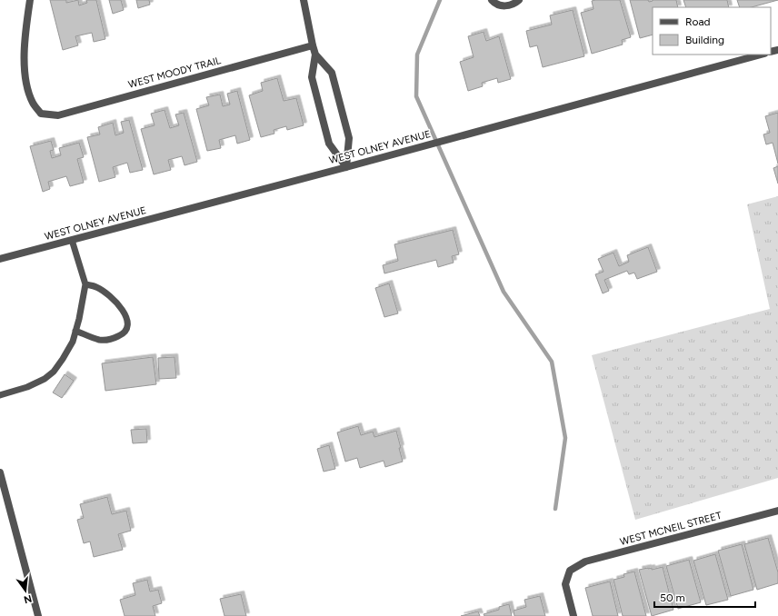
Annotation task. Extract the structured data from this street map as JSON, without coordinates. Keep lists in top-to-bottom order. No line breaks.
{"streets":{"street":["WEST MOODY TRAIL","WEST OLNEY AVENUE","WEST MCNEIL STREET"]},"legend":["Road","Building"],"scale_bar":"50 m","north":"bottom"}
